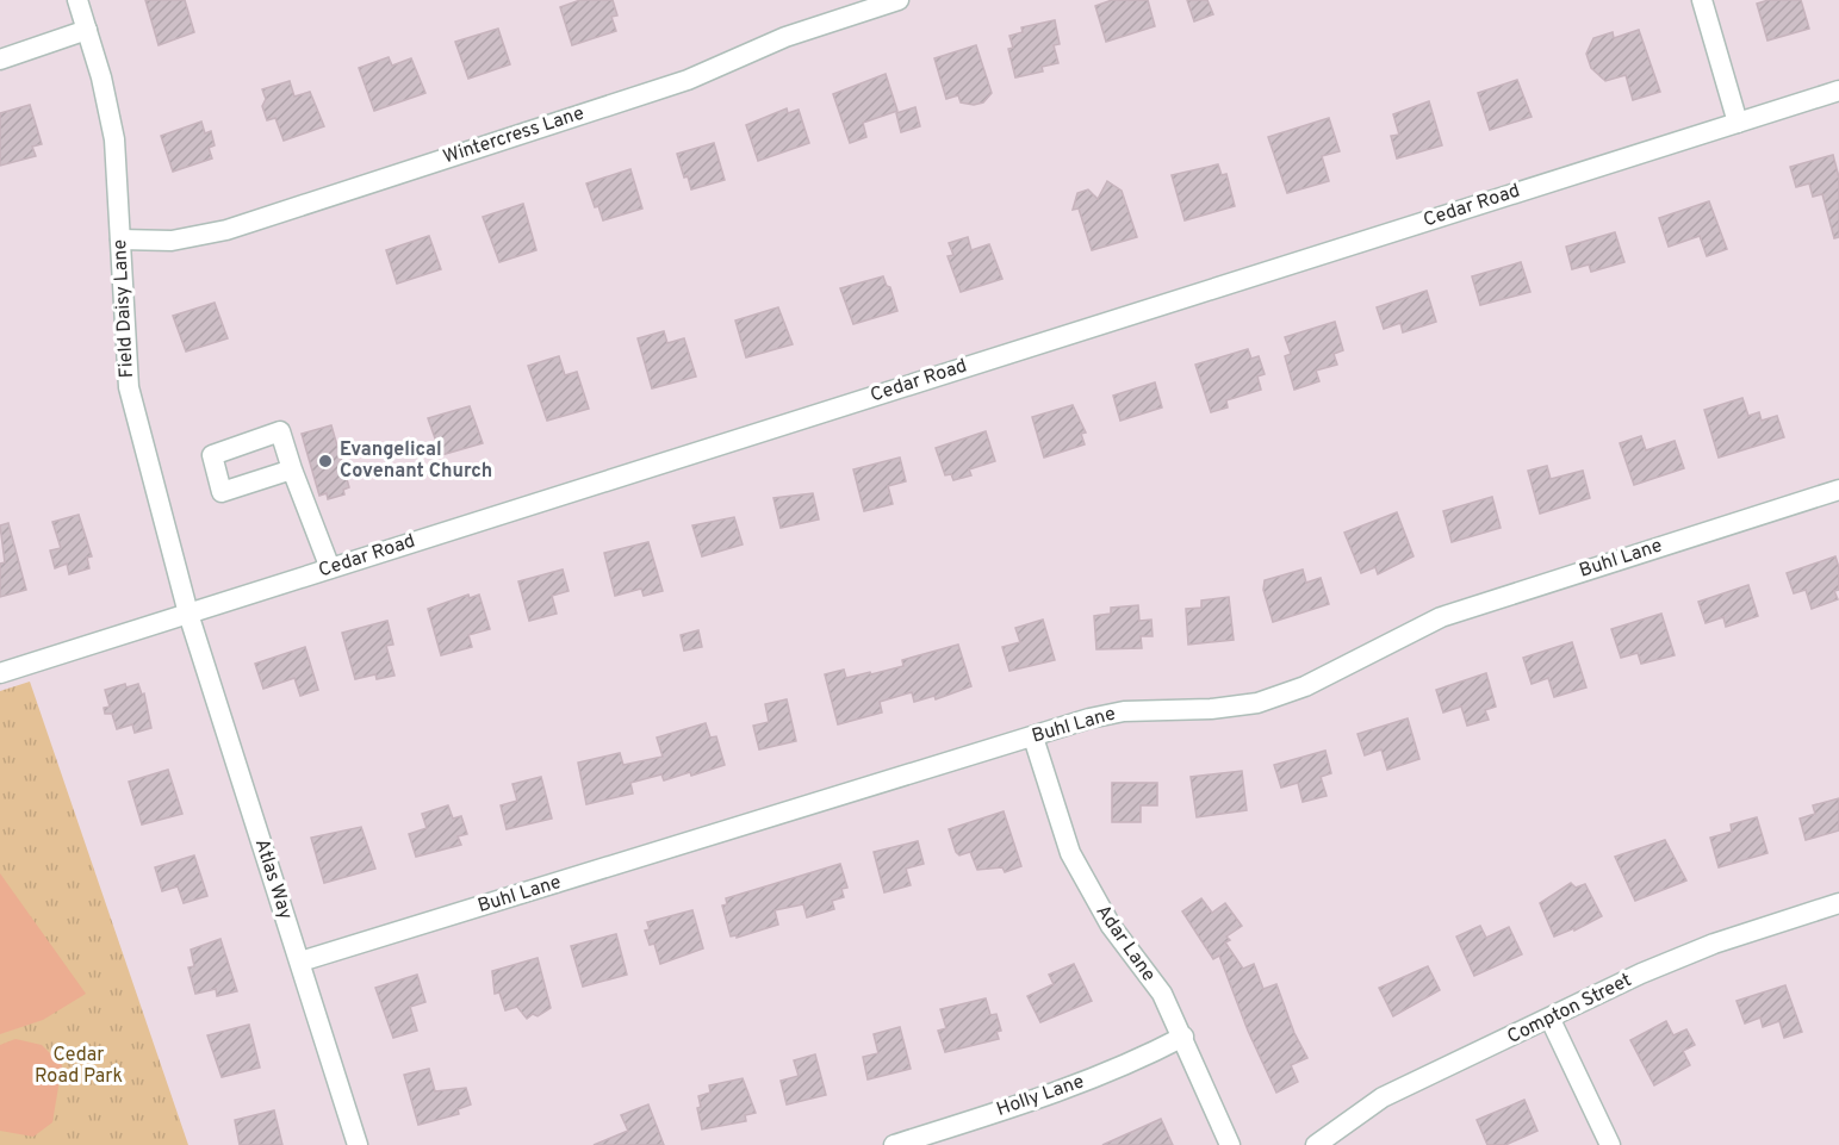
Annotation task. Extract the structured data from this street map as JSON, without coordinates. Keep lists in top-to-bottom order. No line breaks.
{"streets":{"street":["Wintercress Lane","Cedar Road","Field Daisy Lane","Buhl Lane","Atlas Way","Adar Lane","Compton Street","Holly Lane"]},"crossings":[["Wintercress Lane","Field Daisy Lane"],["Cedar Road","Field Daisy Lane"],["Cedar Road","Atlas Way"],["Field Daisy Lane","Atlas Way"],["Buhl Lane","Atlas Way"],["Buhl Lane","Adar Lane"],["Adar Lane","Holly Lane"]],"parks":["Cedar Road Park"],"places":["Evangelical Covenant Church"]}
